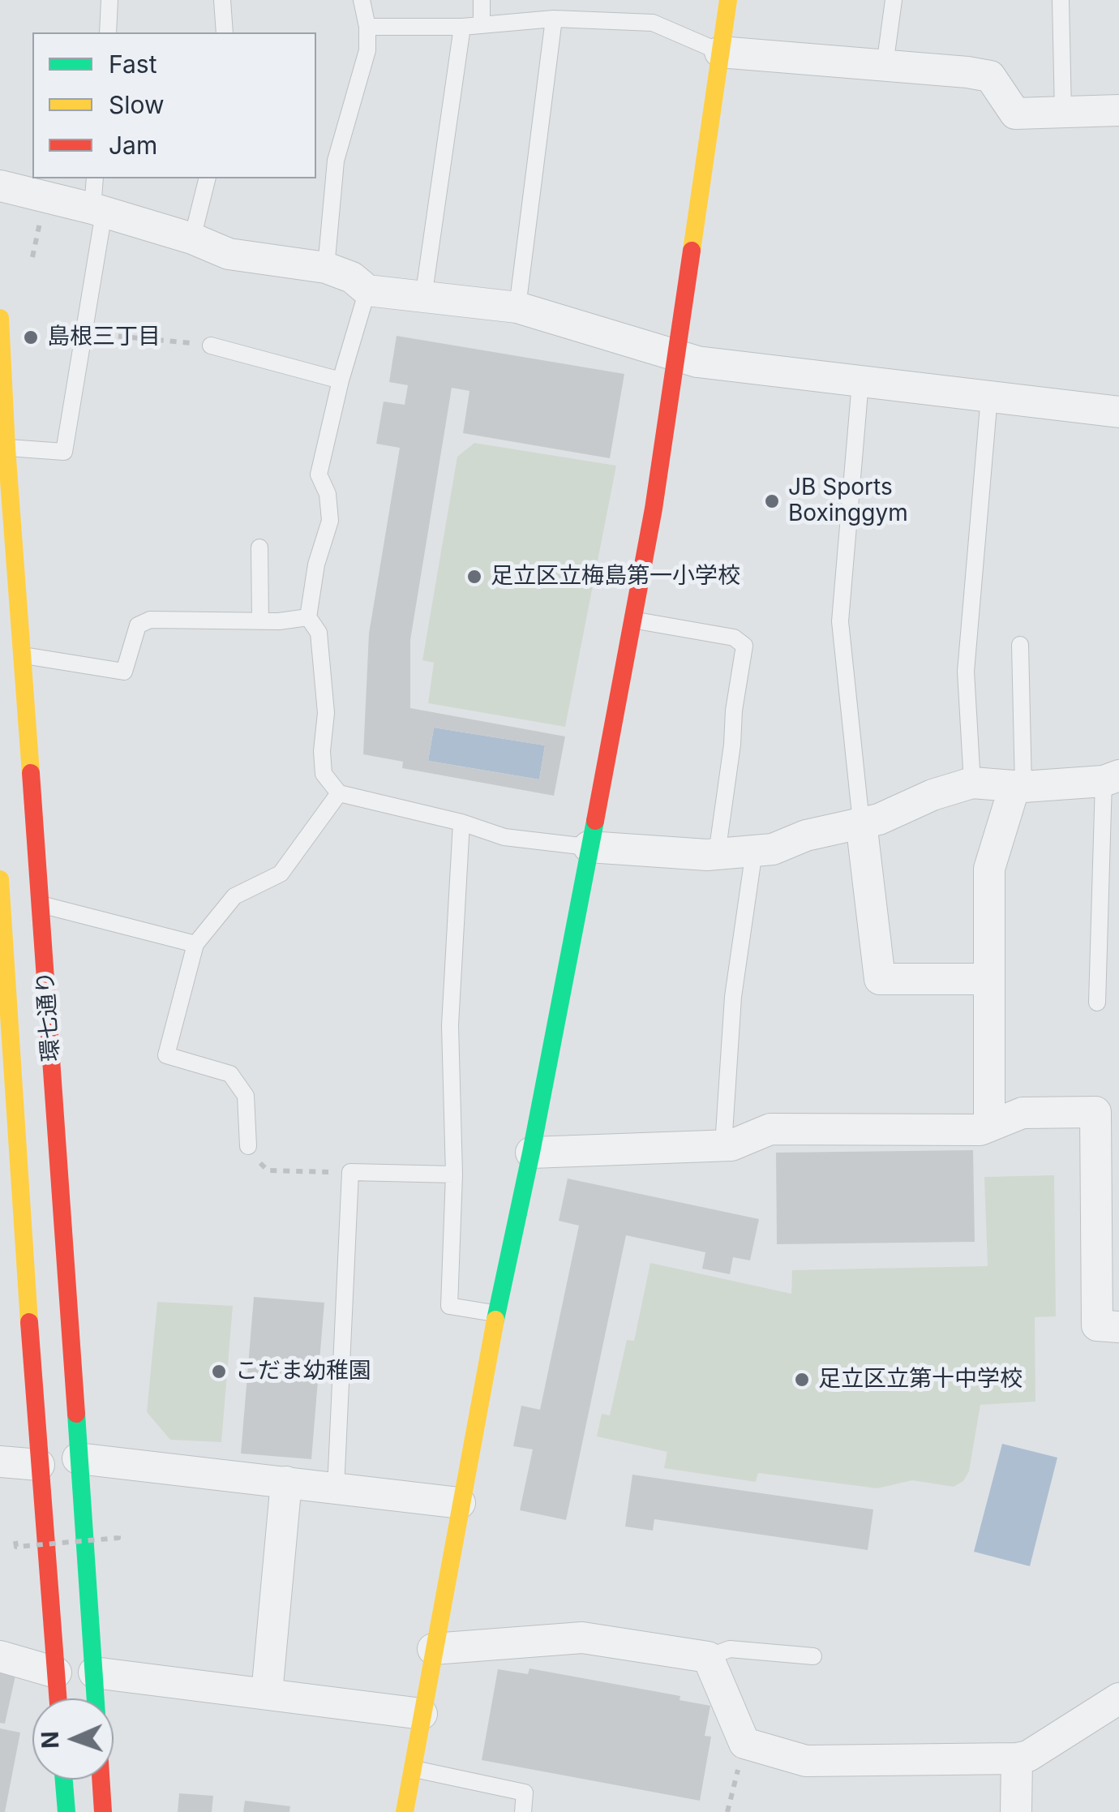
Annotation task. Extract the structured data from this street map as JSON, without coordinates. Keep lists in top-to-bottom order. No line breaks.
{"streets":{"main road":["環七通り"]},"places":["島根三丁目","JB Sports Boxinggym","足立区立梅島第一小学校","こだま幼稚園","足立区立第十中学校"],"legend":["Fast","Slow","Jam"],"north":"left"}
